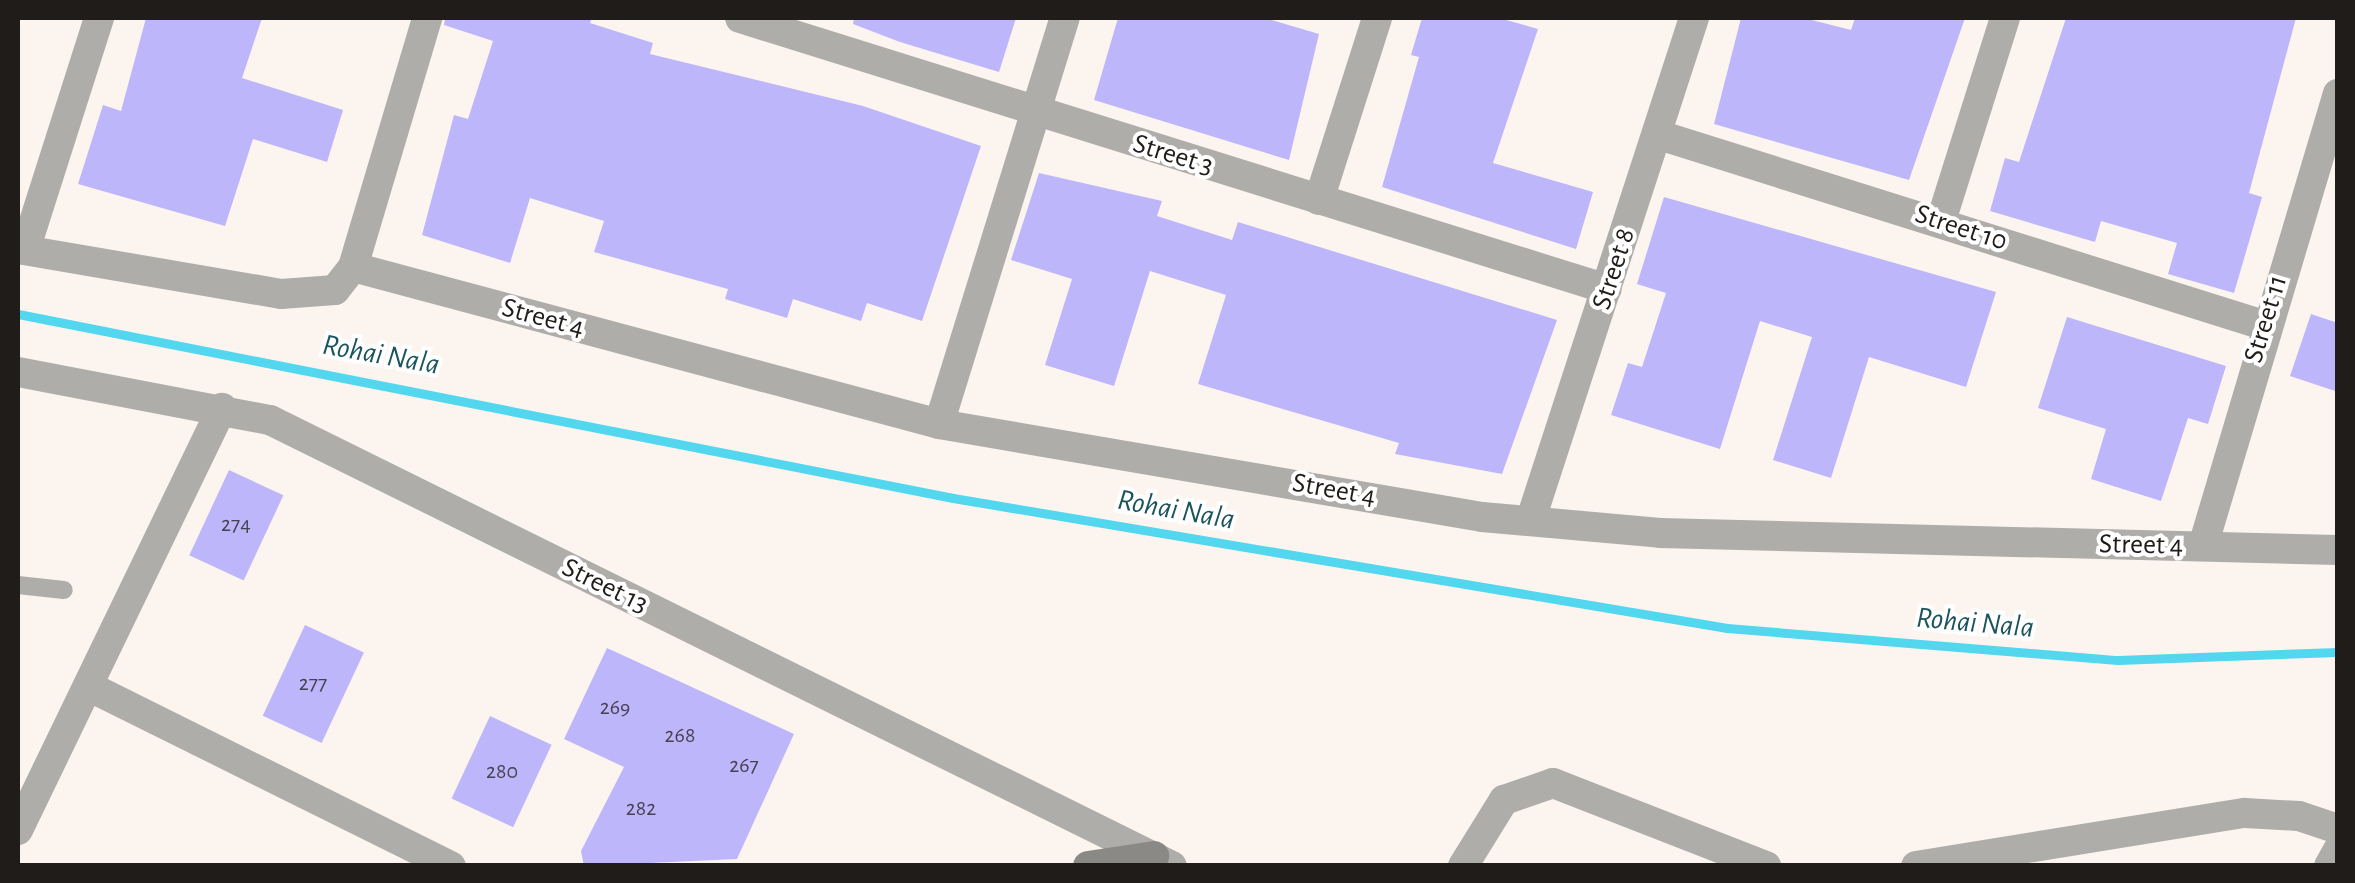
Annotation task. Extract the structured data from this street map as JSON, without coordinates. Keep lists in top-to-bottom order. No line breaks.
{"streets":{"street":["Street 3","Street 10","Street 8","Street 4","Street 11","Street 13"]},"crossings":[["Street 3","Street 8"],["Street 10","Street 8"],["Street 10","Street 11"],["Street 8","Street 4"],["Street 4","Street 11"]],"water":["Rohai Nala"],"house_numbers":["274","277","269","268","267","280","282"]}
